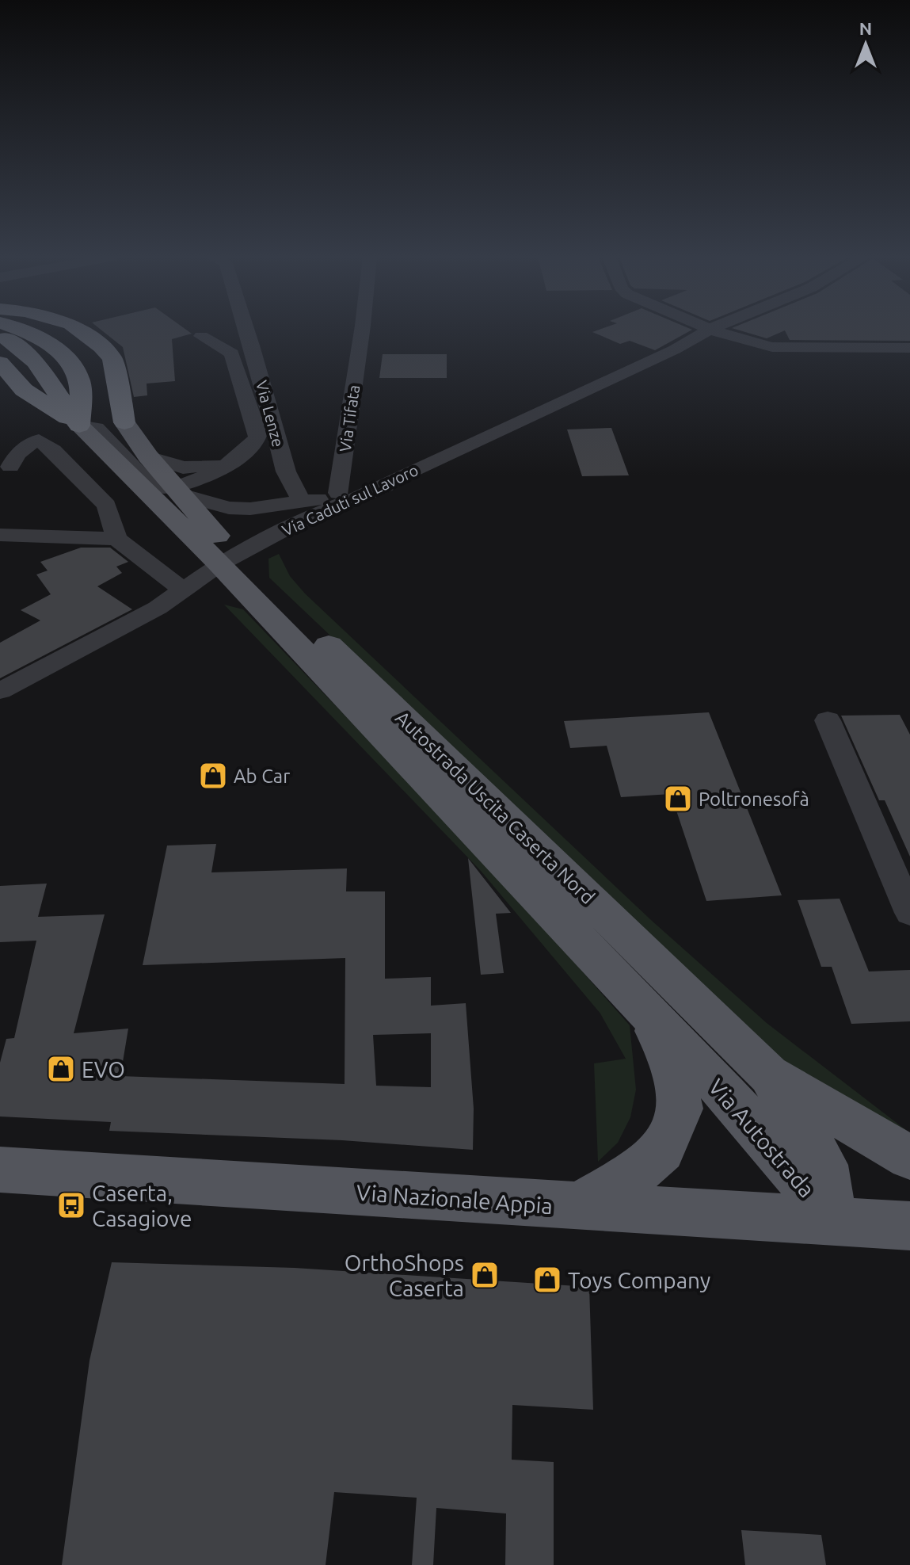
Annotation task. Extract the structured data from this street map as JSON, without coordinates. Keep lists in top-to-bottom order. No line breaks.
{"streets":{"main road":["Autostrada Uscita Caserta Nord","Via Autostrada","Via Nazionale Appia"],"street":["Via Lenze","Via Tifata","Via Caduti sul Lavoro"]},"crossings":[["Via Lenze","Via Tifata"],["Via Lenze","Via Caduti sul Lavoro"],["Via Lenze","Autostrada Uscita Caserta Nord"],["Via Tifata","Via Caduti sul Lavoro"],["Via Tifata","Autostrada Uscita Caserta Nord"],["Via Caduti sul Lavoro","Autostrada Uscita Caserta Nord"],["Autostrada Uscita Caserta Nord","Via Autostrada"],["Via Autostrada","Via Nazionale Appia"]],"places":{"shop":["Ab Car","Poltronesofà","EVO","OrthoShops Caserta","Toys Company"],"bus stop":["Caserta, Casagiove"]},"north":"top"}
